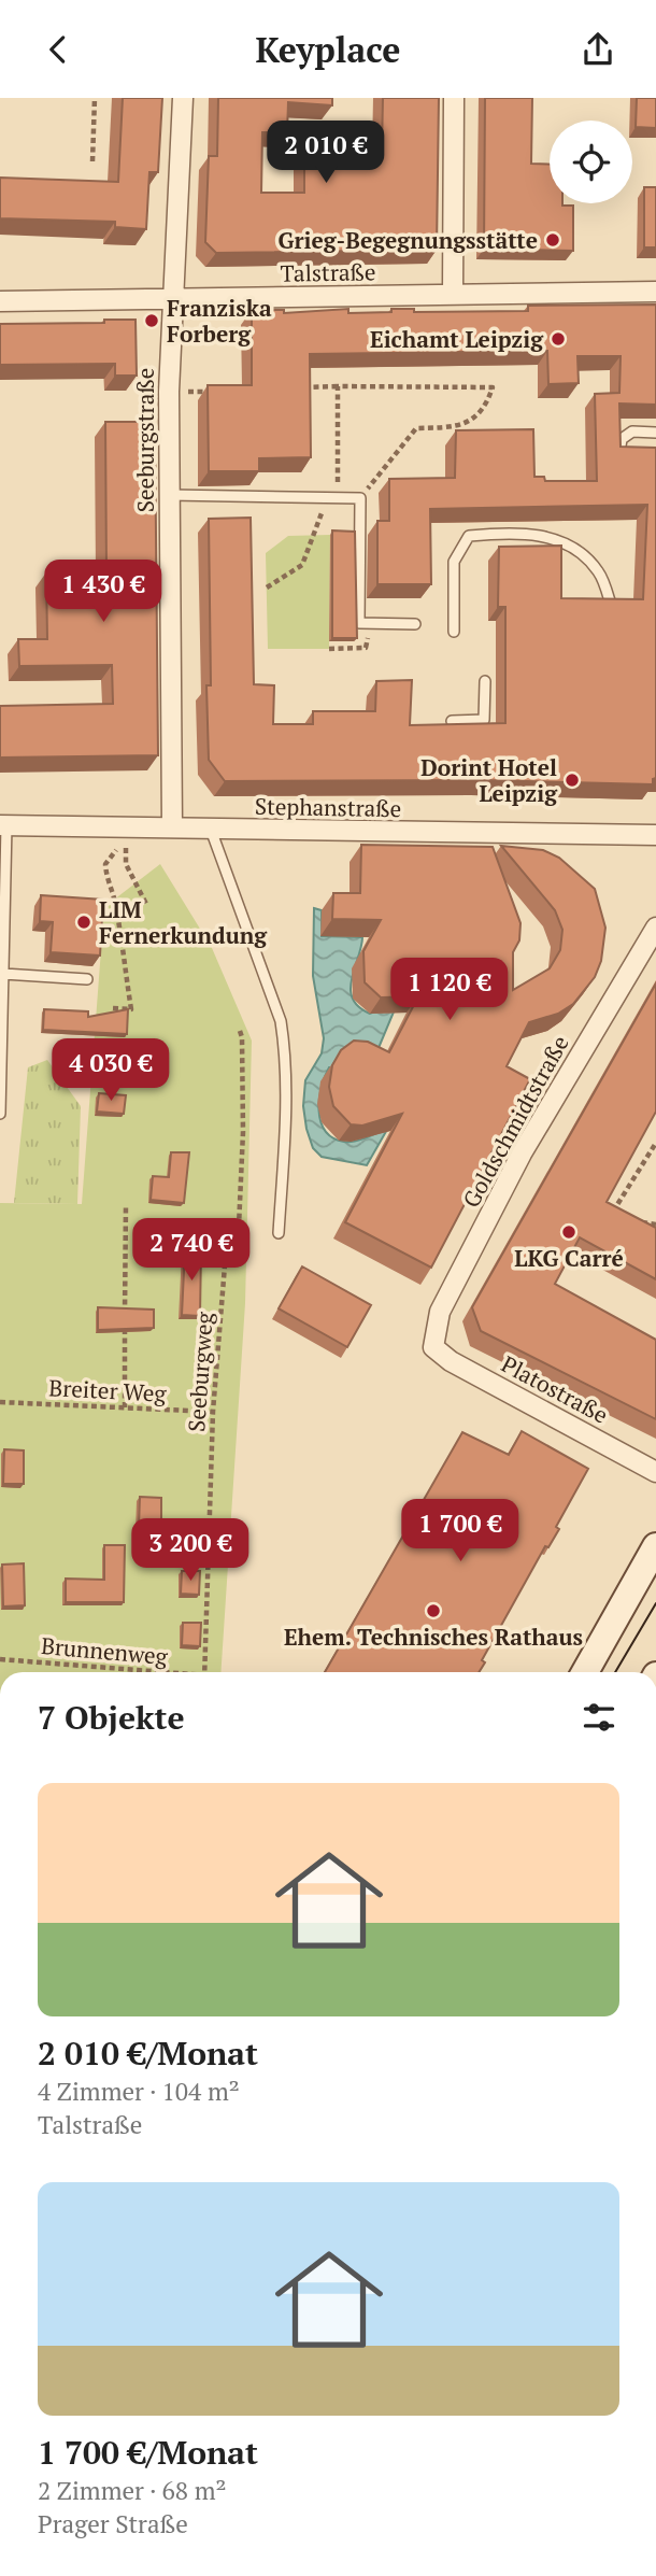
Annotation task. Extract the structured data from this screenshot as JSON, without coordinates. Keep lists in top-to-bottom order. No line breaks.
{"streets":{"street":["Talstraße","Seeburgstraße","Stephanstraße","Goldschmidtstraße","Platostraße"],"path":["Seeburgweg","Breiter Weg","Brunnenweg"]},"crossings":[["Talstraße","Seeburgstraße"],["Seeburgstraße","Stephanstraße"],["Goldschmidtstraße","Platostraße"],["Seeburgweg","Breiter Weg"]],"places":["Grieg-Begegnungsstätte","Franziska Forberg","Eichamt Leipzig","Dorint Hotel Leipzig","LIM Fernerkundung","LKG Carré","Ehem. Technisches Rathaus"],"page":{"header":"Keyplace","price":["2 010 €","1 430 €","1 120 €","4 030 €","2 740 €","1 700 €","3 200 €"],"heading":"7 Objekte","list":[{"name":"2 010 €/Monat","note":"4 Zimmer · 104 m² · Talstraße"},{"name":"1 700 €/Monat","note":"2 Zimmer · 68 m² · Prager Straße"}]}}
